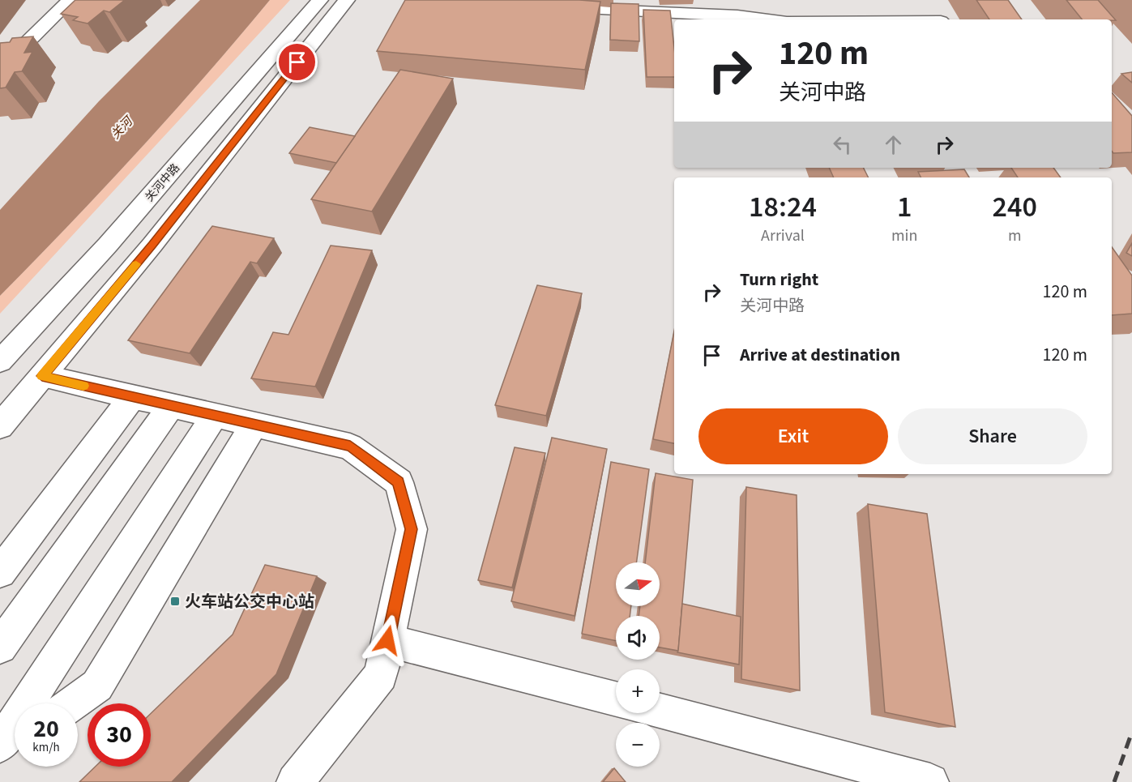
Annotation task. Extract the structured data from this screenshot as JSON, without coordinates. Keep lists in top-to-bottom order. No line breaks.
{"streets":{"main road":["关河中路"]},"water":["关河"],"places":{"transit":["火车站公交中心站"]},"north":"right","page":{"turn":["120 m","关河中路"],"eta":["18:24","Arrival","1","min","240","m"],"list":[{"name":"Turn right","note":"关河中路","value":"120 m"},{"name":"Arrive at destination","value":"120 m"}],"buttons":["Exit","Share"],"map_buttons":["+","−"],"speed":"20 km/h","limit":"30"}}
